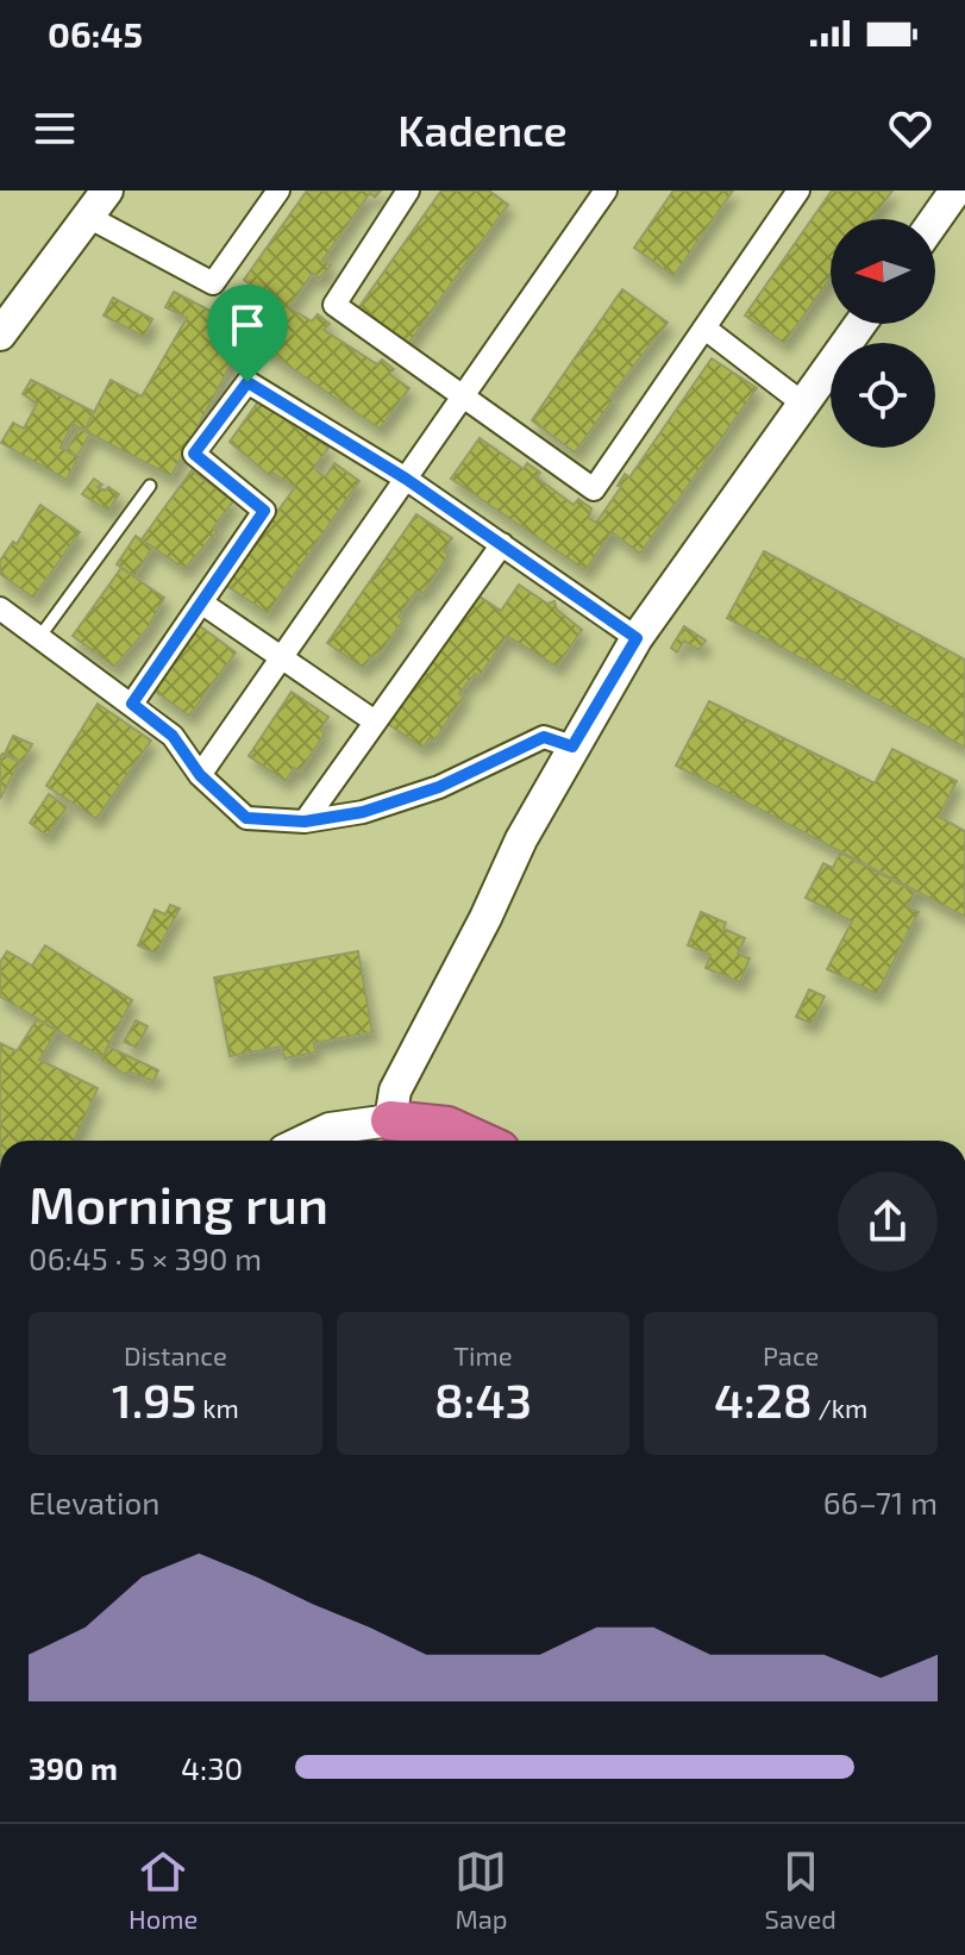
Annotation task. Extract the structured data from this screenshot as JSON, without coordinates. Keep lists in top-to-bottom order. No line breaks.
{"north":"left","page":{"status":"06:45","header":"Kadence","heading":["Morning run","06:45 · 5 × 390 m"],"stats":[["Distance","1.95 km"],["Time","8:43"],["Pace","4:28 /km"]],"chart":["Elevation","66–71 m"],"list":[{"name":"390 m","note":"4:30"}],"tabs":["Home","Map","Saved"]}}
